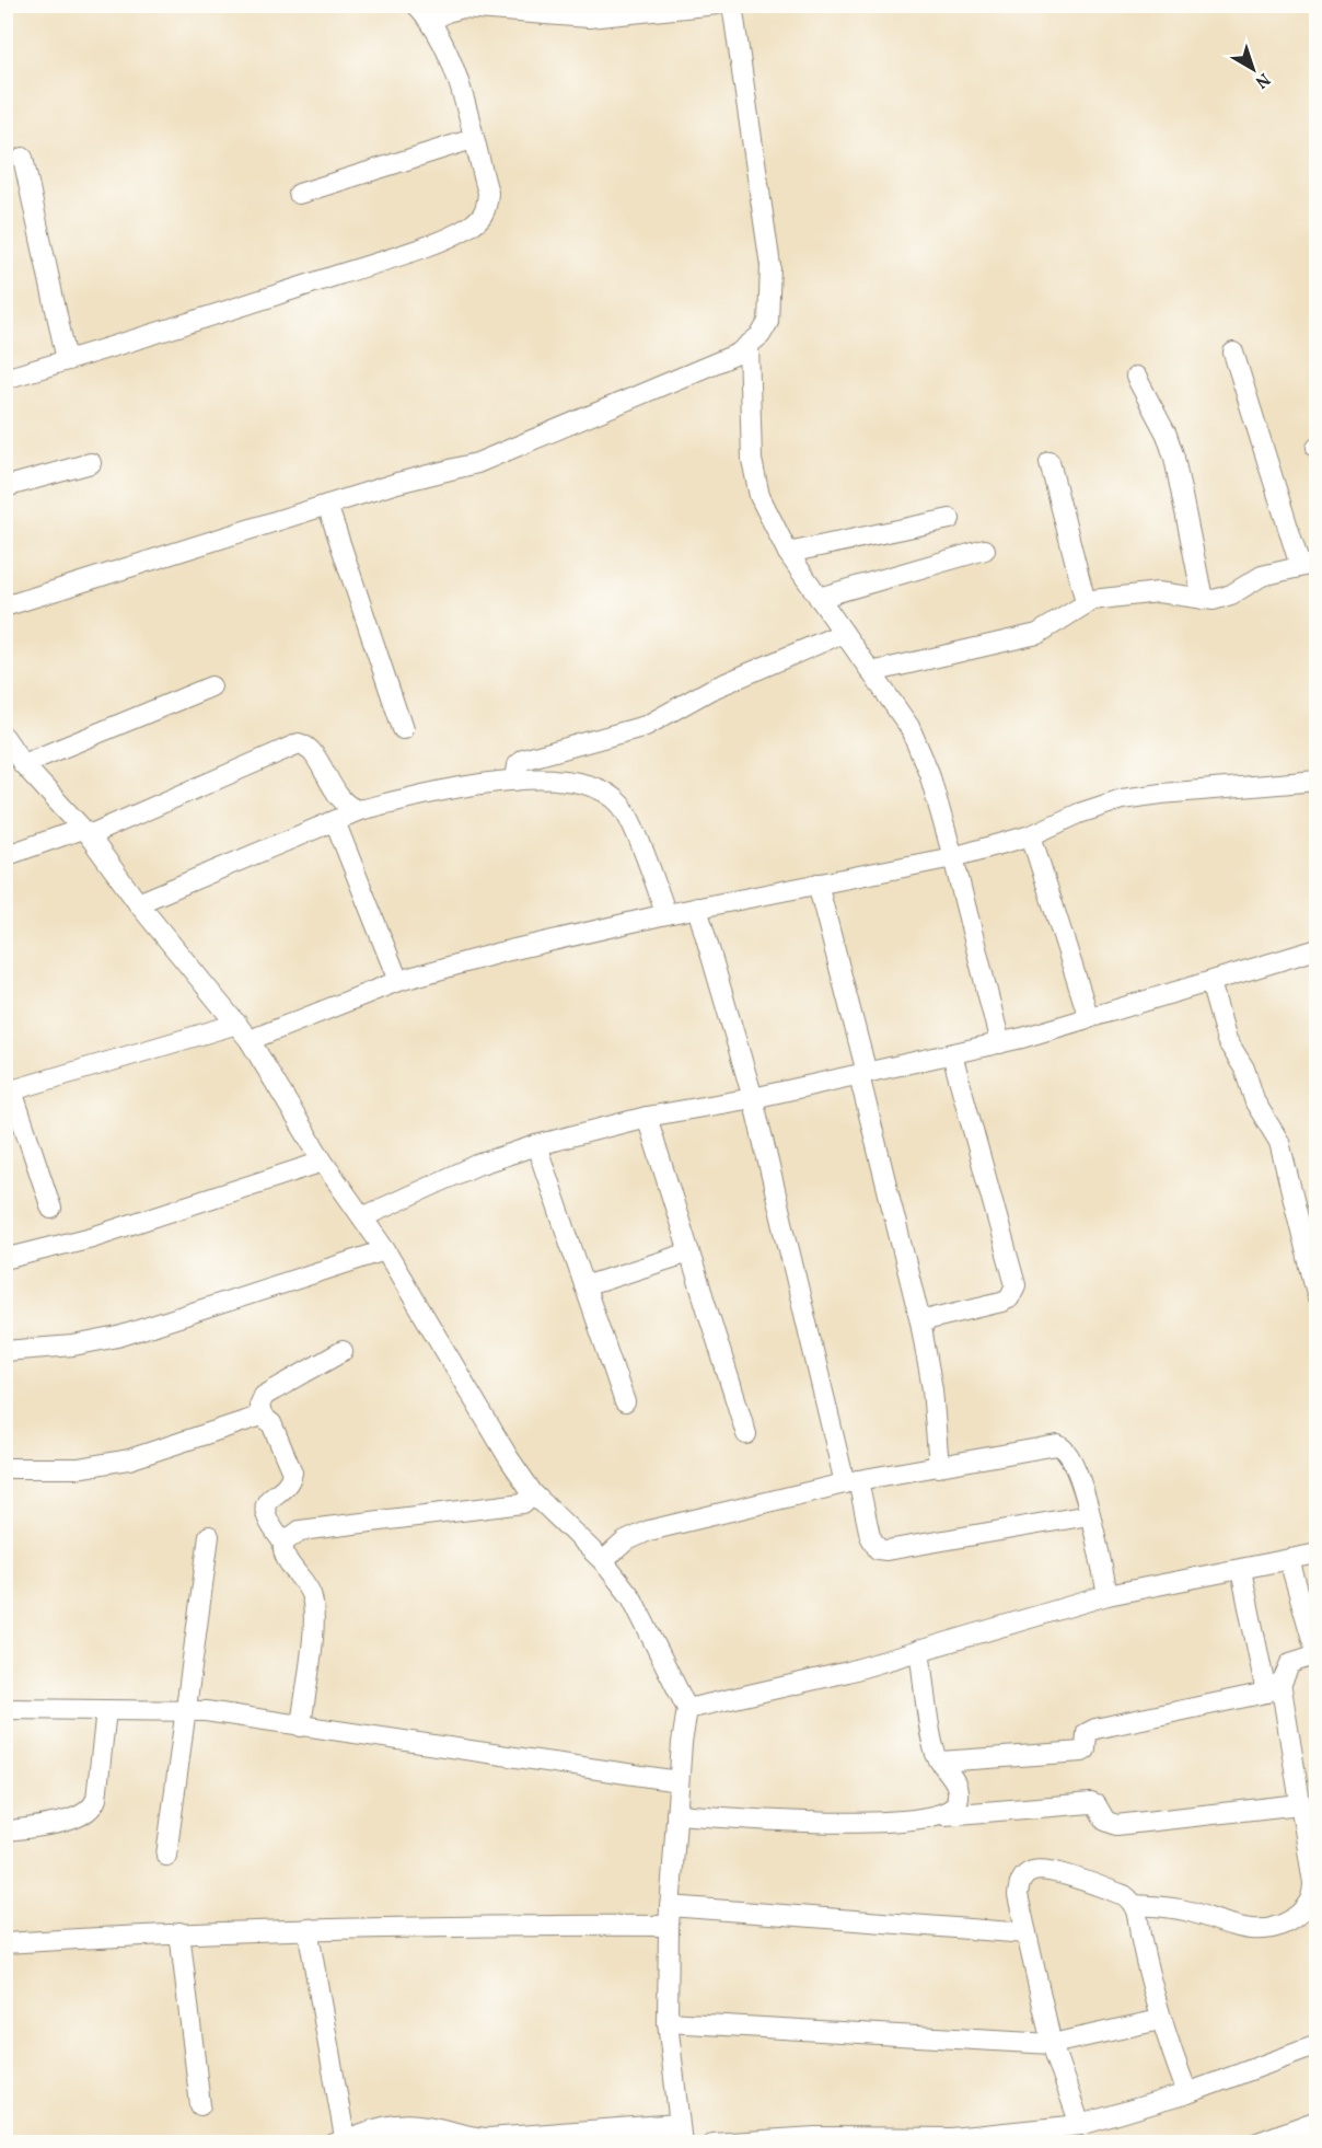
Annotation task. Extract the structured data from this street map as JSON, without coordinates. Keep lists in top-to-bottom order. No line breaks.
{"north":"bottom right"}
